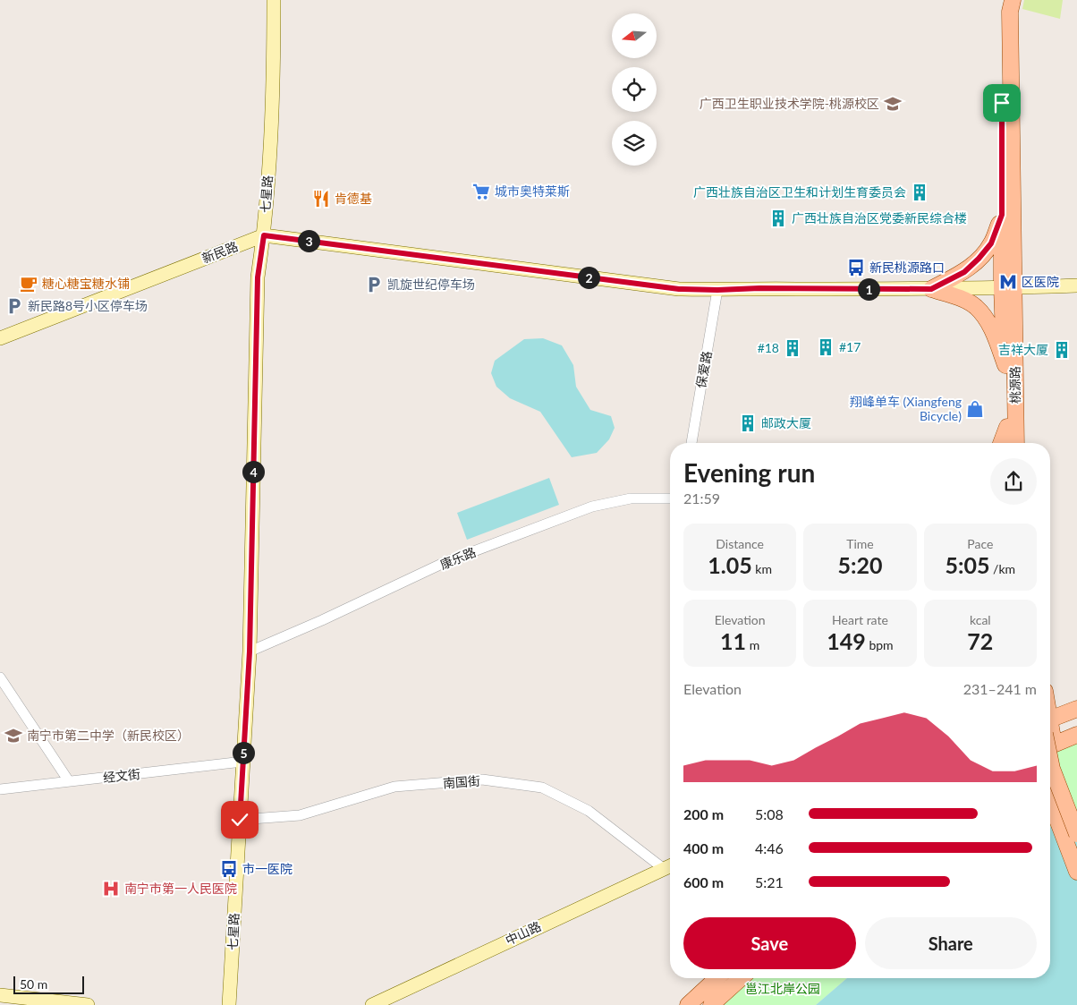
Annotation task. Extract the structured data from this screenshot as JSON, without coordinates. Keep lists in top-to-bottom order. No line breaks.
{"streets":{"main road":["七星路","新民路","桃源路","中山路"],"street":["保爱路","康乐路","经文街","南国街"]},"crossings":[["七星路","新民路"],["七星路","康乐路"],["七星路","经文街"],["七星路","南国街"],["新民路","保爱路"],["新民路","桃源路"],["南国街","中山路"]],"parks":["邕江北岸公园"],"places":{"school or university":["广西卫生职业技术学院-桃源校区","南宁市第二中学（新民校区）"],"supermarket":["城市奥特莱斯"],"building":["广西壮族自治区卫生和计划生育委员会","广西壮族自治区党委新民综合楼","#17","#18","吉祥大厦","邮政大厦"],"restaurant":["肯德基"],"bus stop":["新民桃源路口","市一医院"],"metro station":["区医院"],"cafe":["糖心糖宝糖水铺"],"parking":["凯旋世纪停车场","新民路8号小区停车场"],"shop":["翔峰单车 (Xiangfeng Bicycle)"],"hospital":["南宁市第一人民医院"]},"scale_bar":"50 m","north":"left","page":{"pins":["3","2","1","4","5"],"heading":["Evening run","21:59"],"stats":[["Distance","1.05 km"],["Time","5:20"],["Pace","5:05 /km"],["Elevation","11 m"],["Heart rate","149 bpm"],["kcal","72"]],"chart":["Elevation","231–241 m"],"list":[{"name":"200 m","note":"5:08"},{"name":"400 m","note":"4:46"},{"name":"600 m","note":"5:21"}],"buttons":["Save","Share"],"scale":"50 m"}}
